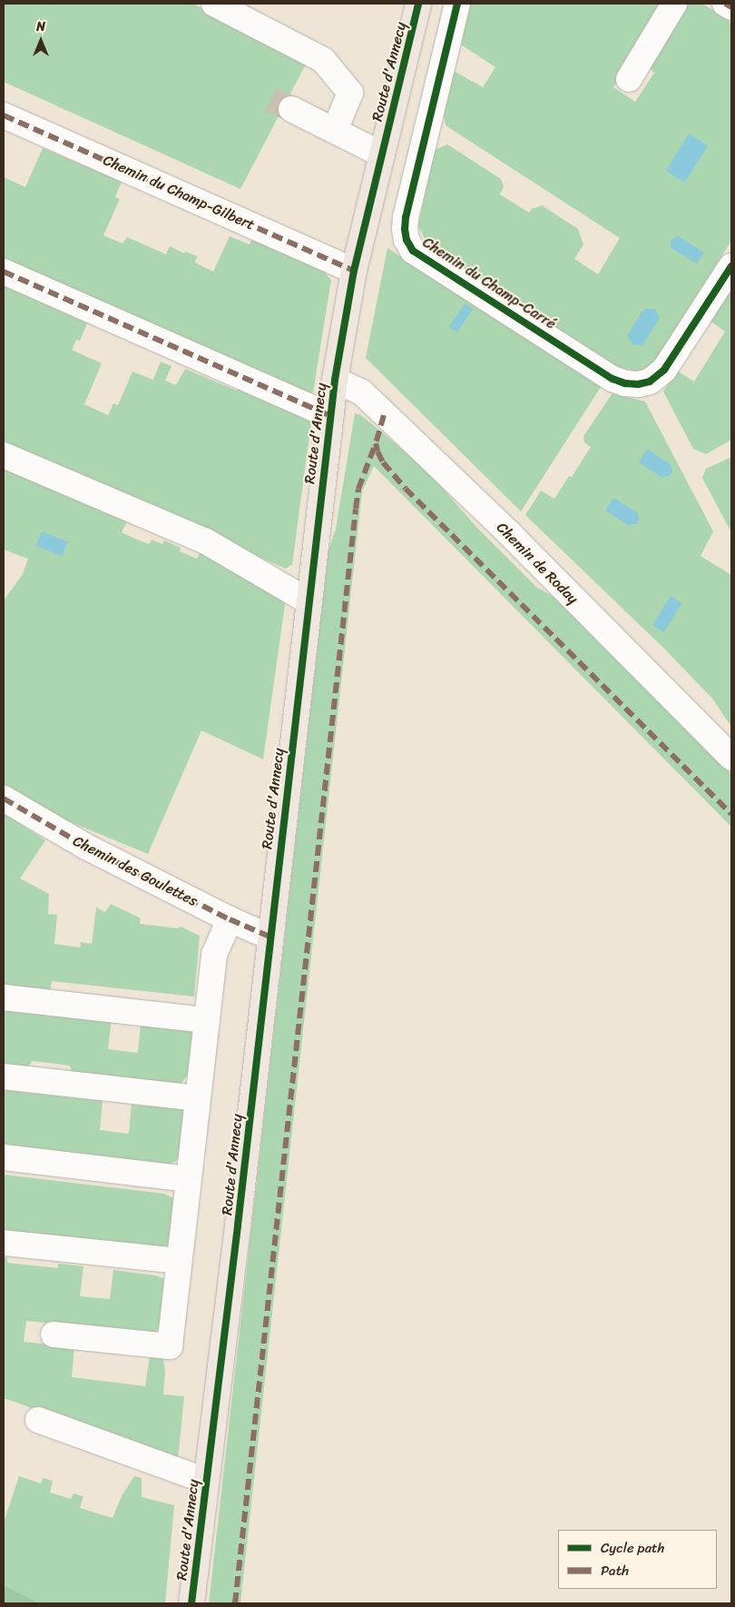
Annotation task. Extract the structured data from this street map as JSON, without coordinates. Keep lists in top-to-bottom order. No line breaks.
{"streets":{"main road":["Route d'Annecy"],"street":["Chemin du Champ-Gilbert","Chemin du Champ-Carré","Chemin de Roday","Chemin des Goulettes"]},"crossings":[["Route d'Annecy","Chemin du Champ-Gilbert"],["Route d'Annecy","Chemin de Roday"],["Route d'Annecy","Chemin des Goulettes"]],"legend":["Cycle path","Path"],"north":"top"}
